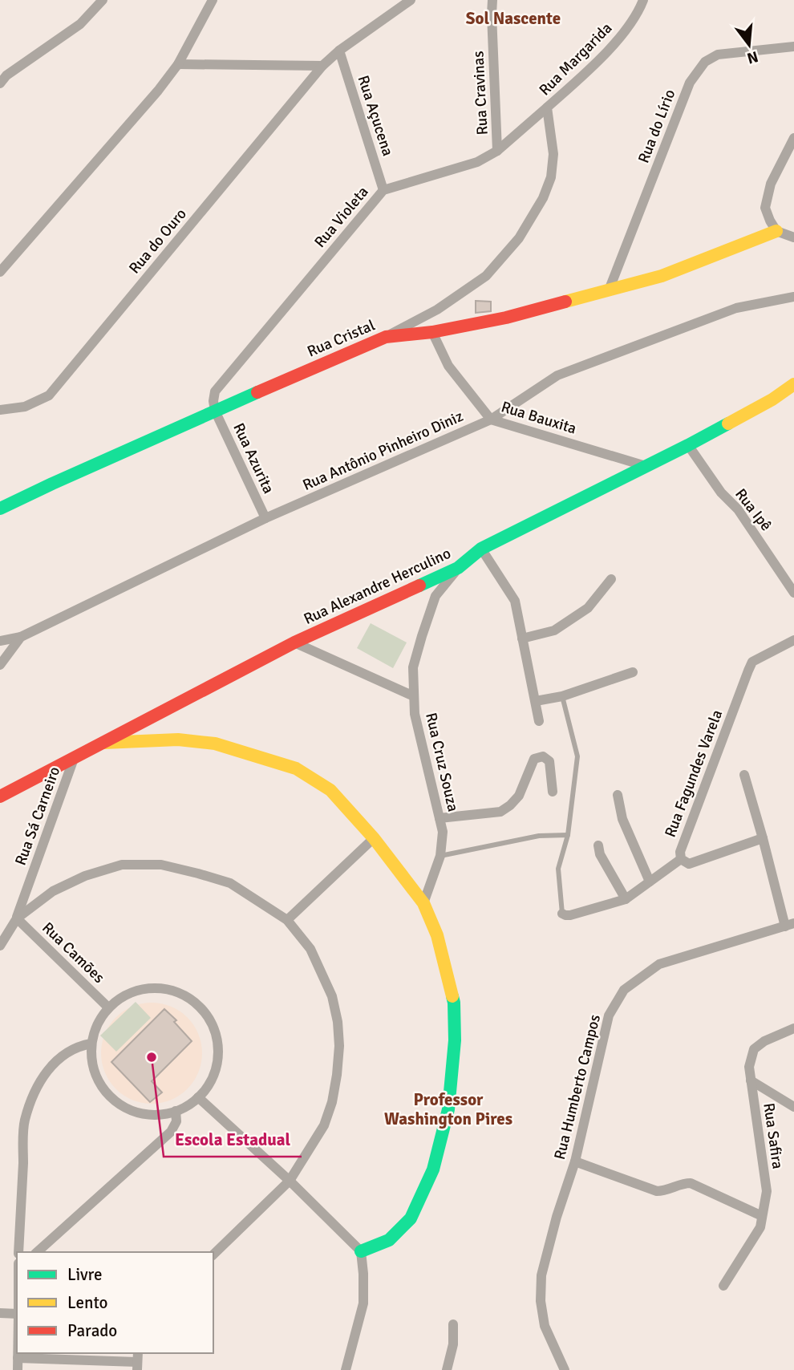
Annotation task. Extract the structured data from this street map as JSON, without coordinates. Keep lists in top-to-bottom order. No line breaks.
{"streets":{"street":["Rua Margarida","Rua Cravinas","Rua Açucena","Rua do Lírio","Rua Violeta","Rua do Ouro","Rua Cristal","Rua Bauxita","Rua Antônio Pinheiro Diniz","Rua Azurita","Rua Ipê","Rua Alexandre Herculino","Rua Cruz Souza","Rua Fagundes Varela","Rua Sá Carneiro","Rua Camões","Rua Humberto Campos","Rua Safira"]},"crossings":[["Rua Margarida","Rua Violeta"],["Rua Margarida","Rua Cristal"],["Rua Cravinas","Rua Violeta"],["Rua Açucena","Rua Violeta"],["Rua Açucena","Rua do Ouro"],["Rua do Lírio","Rua Cristal"],["Rua Violeta","Rua Cristal"],["Rua Violeta","Rua Azurita"],["Rua Cristal","Rua Bauxita"],["Rua Cristal","Rua Azurita"],["Rua Bauxita","Rua Antônio Pinheiro Diniz"],["Rua Bauxita","Rua Alexandre Herculino"],["Rua Antônio Pinheiro Diniz","Rua Azurita"],["Rua Ipê","Rua Alexandre Herculino"],["Rua Alexandre Herculino","Rua Cruz Souza"],["Rua Alexandre Herculino","Rua Sá Carneiro"],["Rua Sá Carneiro","Rua Camões"]],"districts":["Sol Nascente","Professor Washington Pires"],"places":["Escola Estadual"],"legend":["Livre","Lento","Parado"],"north":"bottom"}
